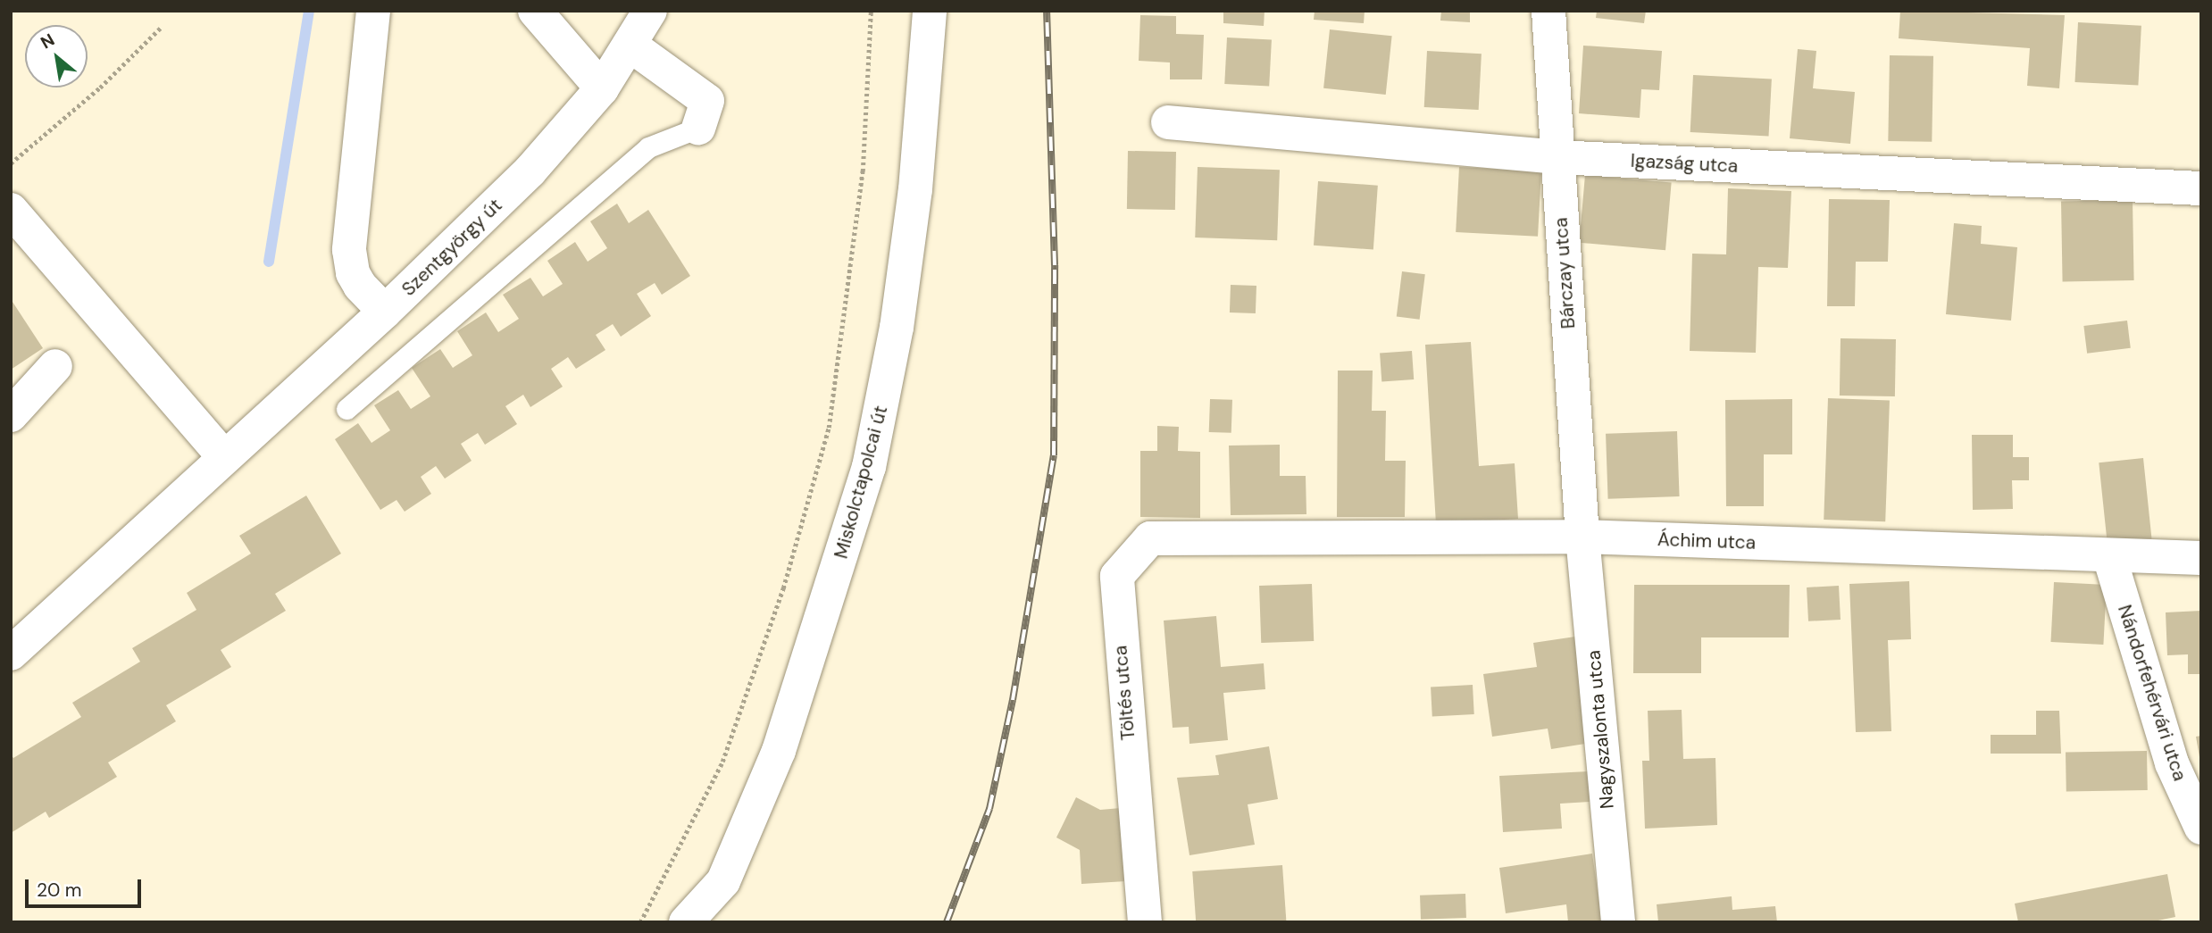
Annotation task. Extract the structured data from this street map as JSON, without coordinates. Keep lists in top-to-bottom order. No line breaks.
{"streets":{"street":["Igazság utca","Szentgyörgy út","Bárczay utca","Miskolctapolcai út","Áchim utca","Töltés utca","Nándorfehérvári utca","Nagyszalonta utca"]},"crossings":[["Igazság utca","Bárczay utca"],["Bárczay utca","Áchim utca"],["Bárczay utca","Nagyszalonta utca"],["Áchim utca","Töltés utca"],["Áchim utca","Nándorfehérvári utca"],["Áchim utca","Nagyszalonta utca"]],"scale_bar":"20 m","north":"top left"}
